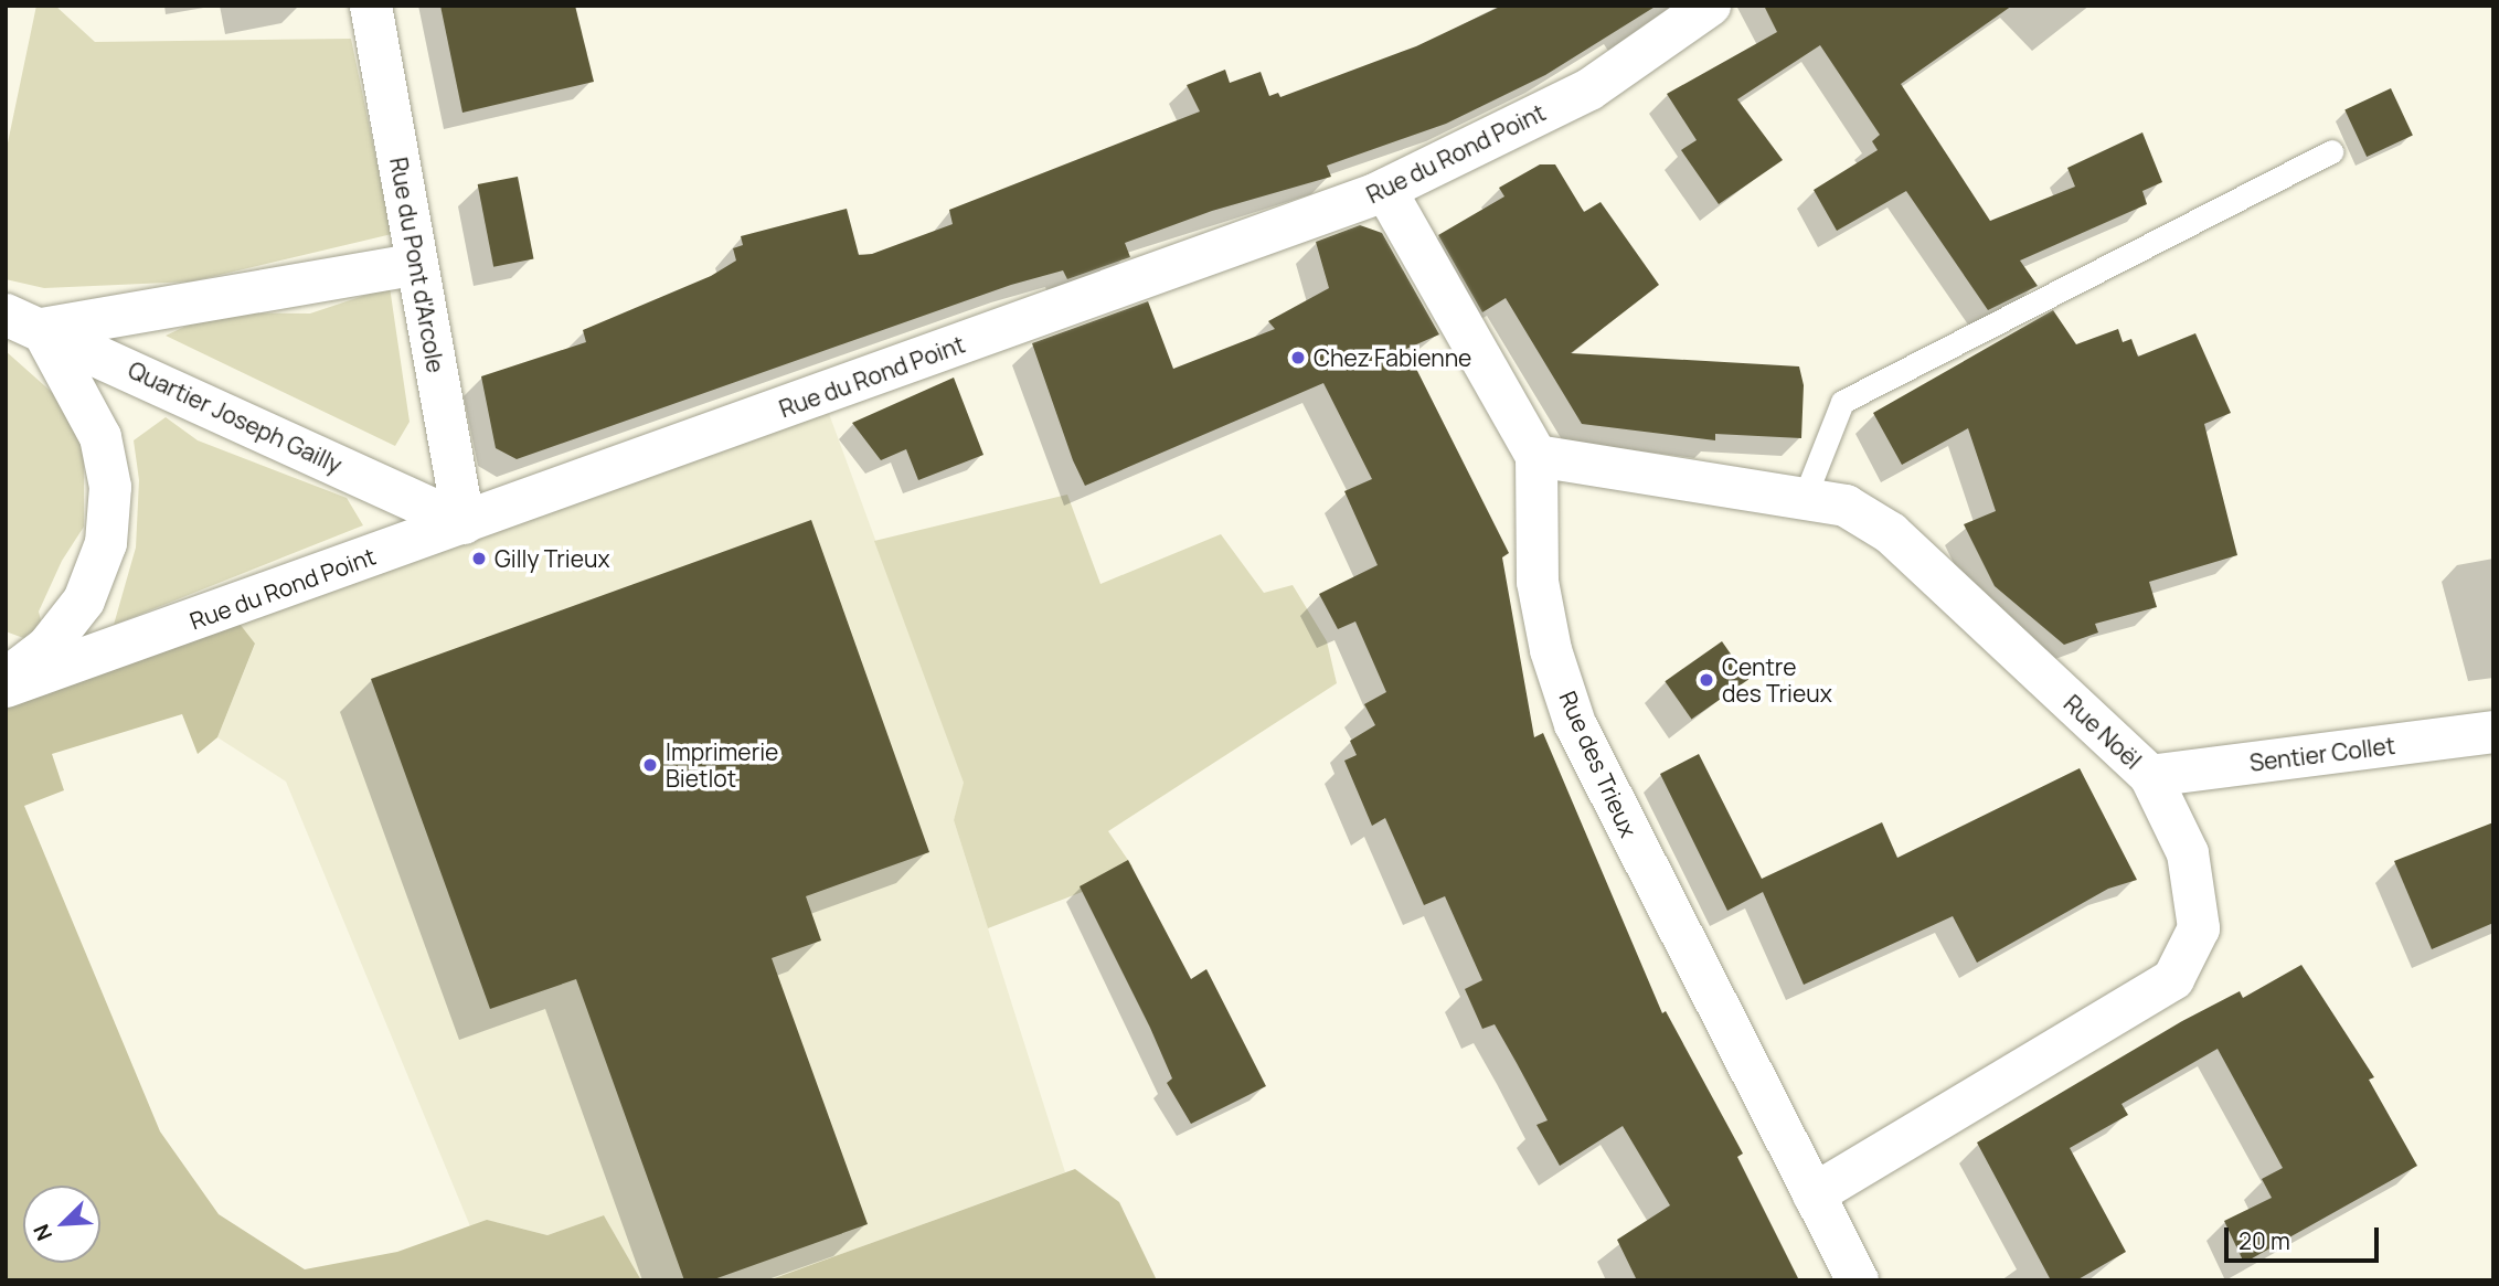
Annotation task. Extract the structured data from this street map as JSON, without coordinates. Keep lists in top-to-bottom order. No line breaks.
{"streets":{"street":["Rue du Rond Point","Rue du Pont d'Arcole","Quartier Joseph Gailly","Rue Noël","Sentier Collet","Rue des Trieux"]},"crossings":[["Rue du Rond Point","Rue du Pont d'Arcole"],["Rue du Rond Point","Quartier Joseph Gailly"],["Rue du Rond Point","Rue des Trieux"],["Rue du Pont d'Arcole","Quartier Joseph Gailly"],["Rue Noël","Sentier Collet"],["Rue Noël","Rue des Trieux"]],"places":["Chez Fabienne","Gilly Trieux","Centre des Trieux","Imprimerie Bietlot"],"scale_bar":"20 m","north":"bottom left"}
